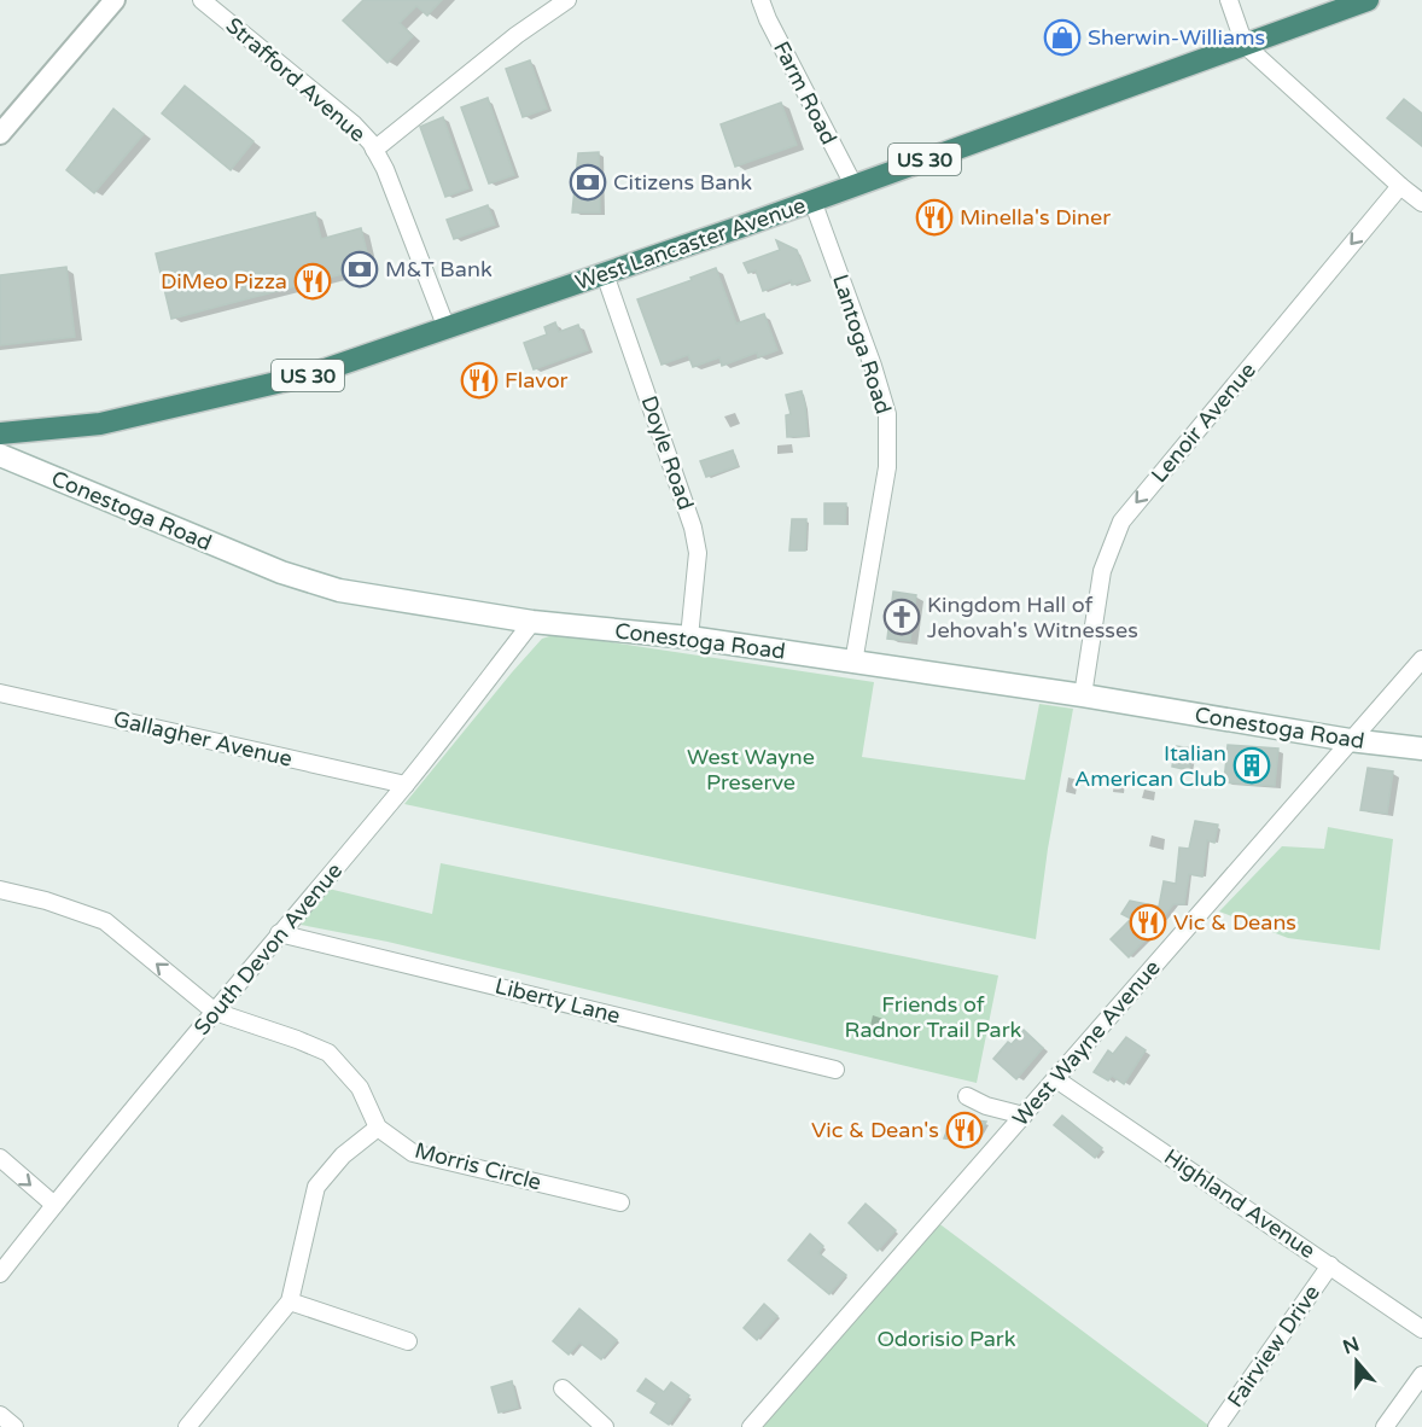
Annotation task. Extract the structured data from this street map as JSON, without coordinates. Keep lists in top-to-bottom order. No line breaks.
{"streets":{"highway":["US 30","West Lancaster Avenue"],"main road":["Conestoga Road"],"street":["Strafford Avenue","Farm Road","Lantoga Road","Lenoir Avenue","Doyle Road","Gallagher Avenue","South Devon Avenue","Liberty Lane","West Wayne Avenue","Morris Circle","Highland Avenue","Fairview Drive"]},"crossings":[["Strafford Avenue","West Lancaster Avenue"],["Farm Road","West Lancaster Avenue"],["West Lancaster Avenue","Lantoga Road"],["West Lancaster Avenue","Doyle Road"],["Lantoga Road","Conestoga Road"],["Lenoir Avenue","Conestoga Road"],["Doyle Road","Conestoga Road"],["Conestoga Road","South Devon Avenue"],["Conestoga Road","West Wayne Avenue"],["Gallagher Avenue","South Devon Avenue"],["South Devon Avenue","Liberty Lane"],["South Devon Avenue","Morris Circle"],["West Wayne Avenue","Highland Avenue"],["Highland Avenue","Fairview Drive"]],"one_way":["Lenoir Avenue"],"parks":["West Wayne Preserve","Friends of Radnor Trail Park","Odorisio Park"],"places":{"shop":["Sherwin-Williams"],"bank":["Citizens Bank","M&T Bank"],"restaurant":["Minella's Diner","DiMeo Pizza","Flavor","Vic & Deans","Vic & Dean's"],"church":["Kingdom Hall of Jehovah's Witnesses"],"building":["Italian American Club"]},"north":"top"}
